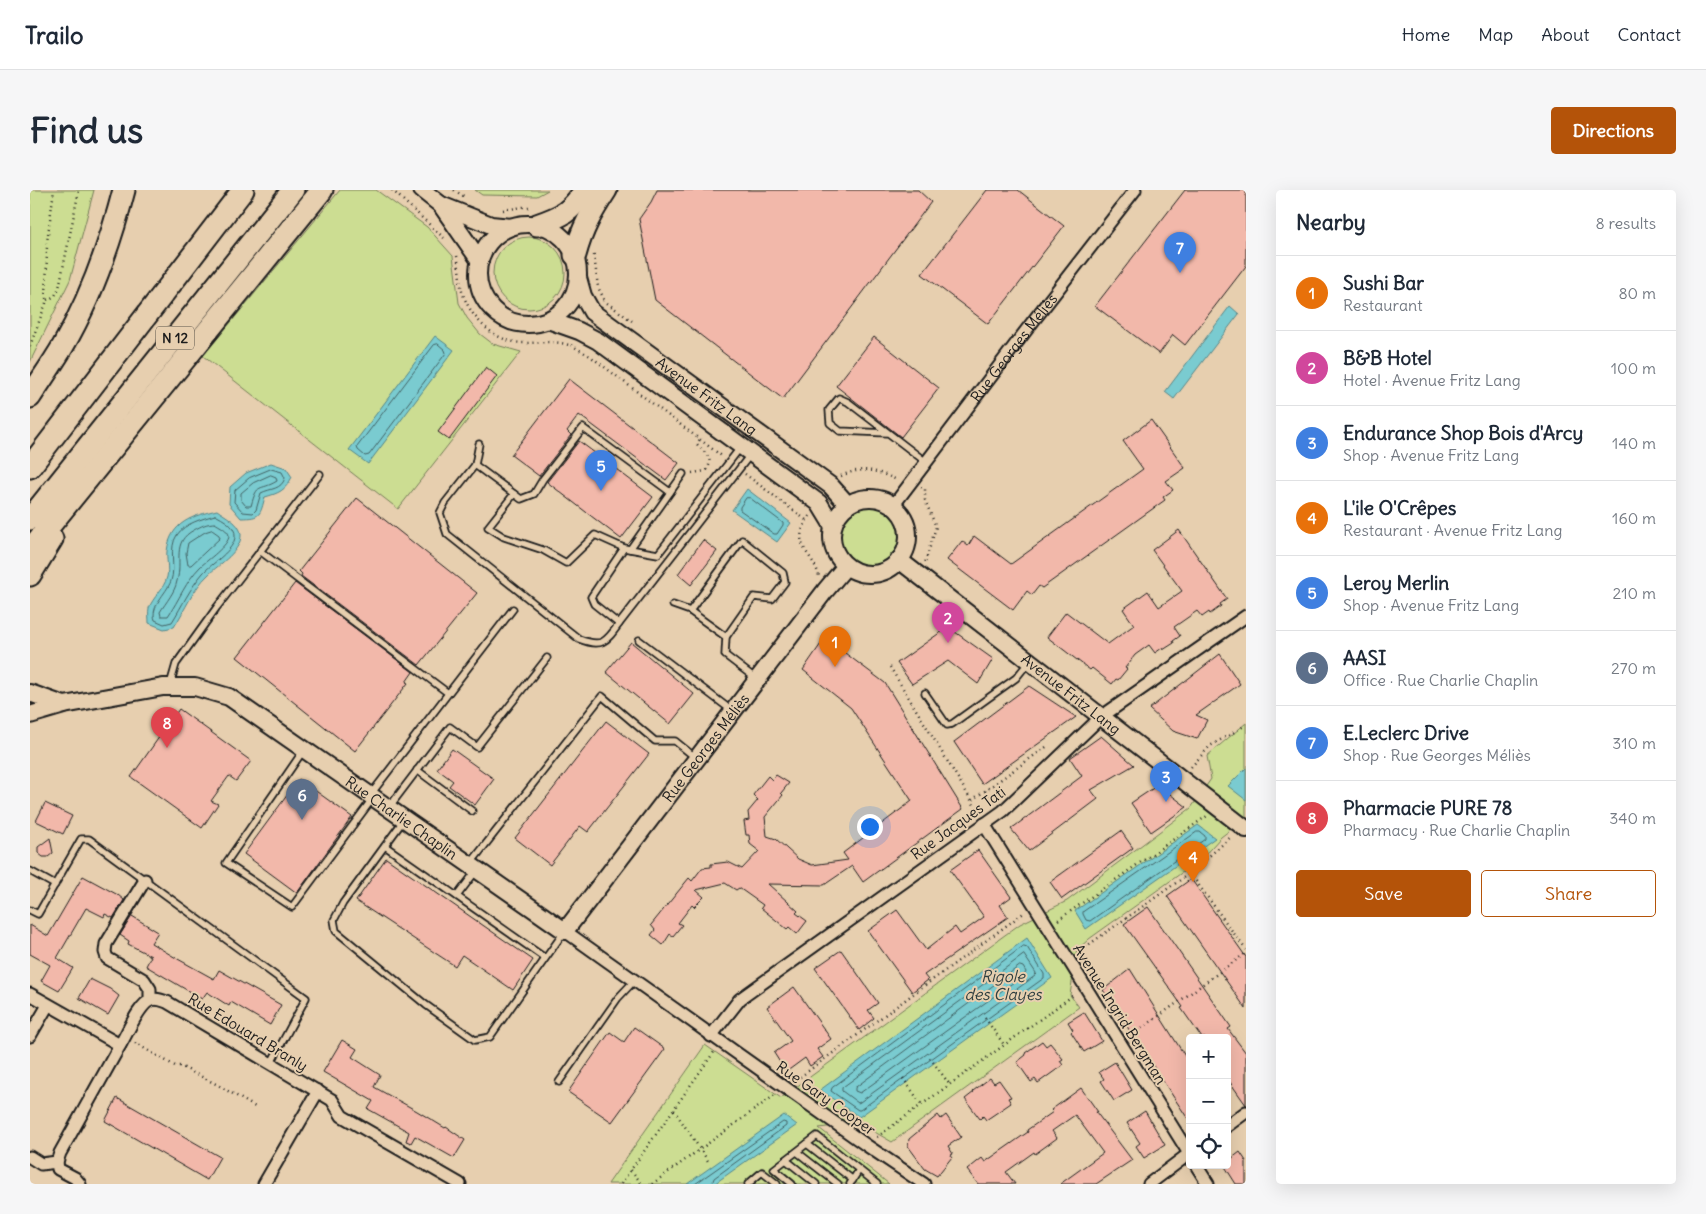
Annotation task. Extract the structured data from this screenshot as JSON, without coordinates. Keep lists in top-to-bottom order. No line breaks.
{"streets":{"highway":["N 12"],"street":["Rue Georges Méliès","Avenue Fritz Lang","Rue Charlie Chaplin","Rue Jacques Tati","Avenue Ingrid Bergman","Rue Edouard Branly","Rue Gary Cooper"]},"crossings":[["Rue Georges Méliès","Avenue Fritz Lang"],["Rue Georges Méliès","Rue Charlie Chaplin"],["Avenue Fritz Lang","Rue Jacques Tati"],["Rue Charlie Chaplin","Rue Jacques Tati"],["Rue Charlie Chaplin","Rue Gary Cooper"],["Rue Jacques Tati","Avenue Ingrid Bergman"],["Rue Jacques Tati","Rue Gary Cooper"]],"water":["Rigole des Clayes"],"page":{"header":"Trailo","nav":["Home","Map","About","Contact"],"buttons":["Directions",["Save","Share"]],"title":"Find us","heading":["Nearby","8 results"],"pins":["7","5","2","1","8","3","6","4"],"list":[{"mark":"1","name":"Sushi Bar","note":"Restaurant","value":"80 m"},{"mark":"2","name":"B&B Hotel","note":"Hotel · Avenue Fritz Lang","value":"100 m"},{"mark":"3","name":"Endurance Shop Bois d'Arcy","note":"Shop · Avenue Fritz Lang","value":"140 m"},{"mark":"4","name":"L'ile O'Crêpes","note":"Restaurant · Avenue Fritz Lang","value":"160 m"},{"mark":"5","name":"Leroy Merlin","note":"Shop · Avenue Fritz Lang","value":"210 m"},{"mark":"6","name":"AASI","note":"Office · Rue Charlie Chaplin","value":"270 m"},{"mark":"7","name":"E.Leclerc Drive","note":"Shop · Rue Georges Méliès","value":"310 m"},{"mark":"8","name":"Pharmacie PURE 78","note":"Pharmacy · Rue Charlie Chaplin","value":"340 m"}],"map_buttons":["+","−"]}}
